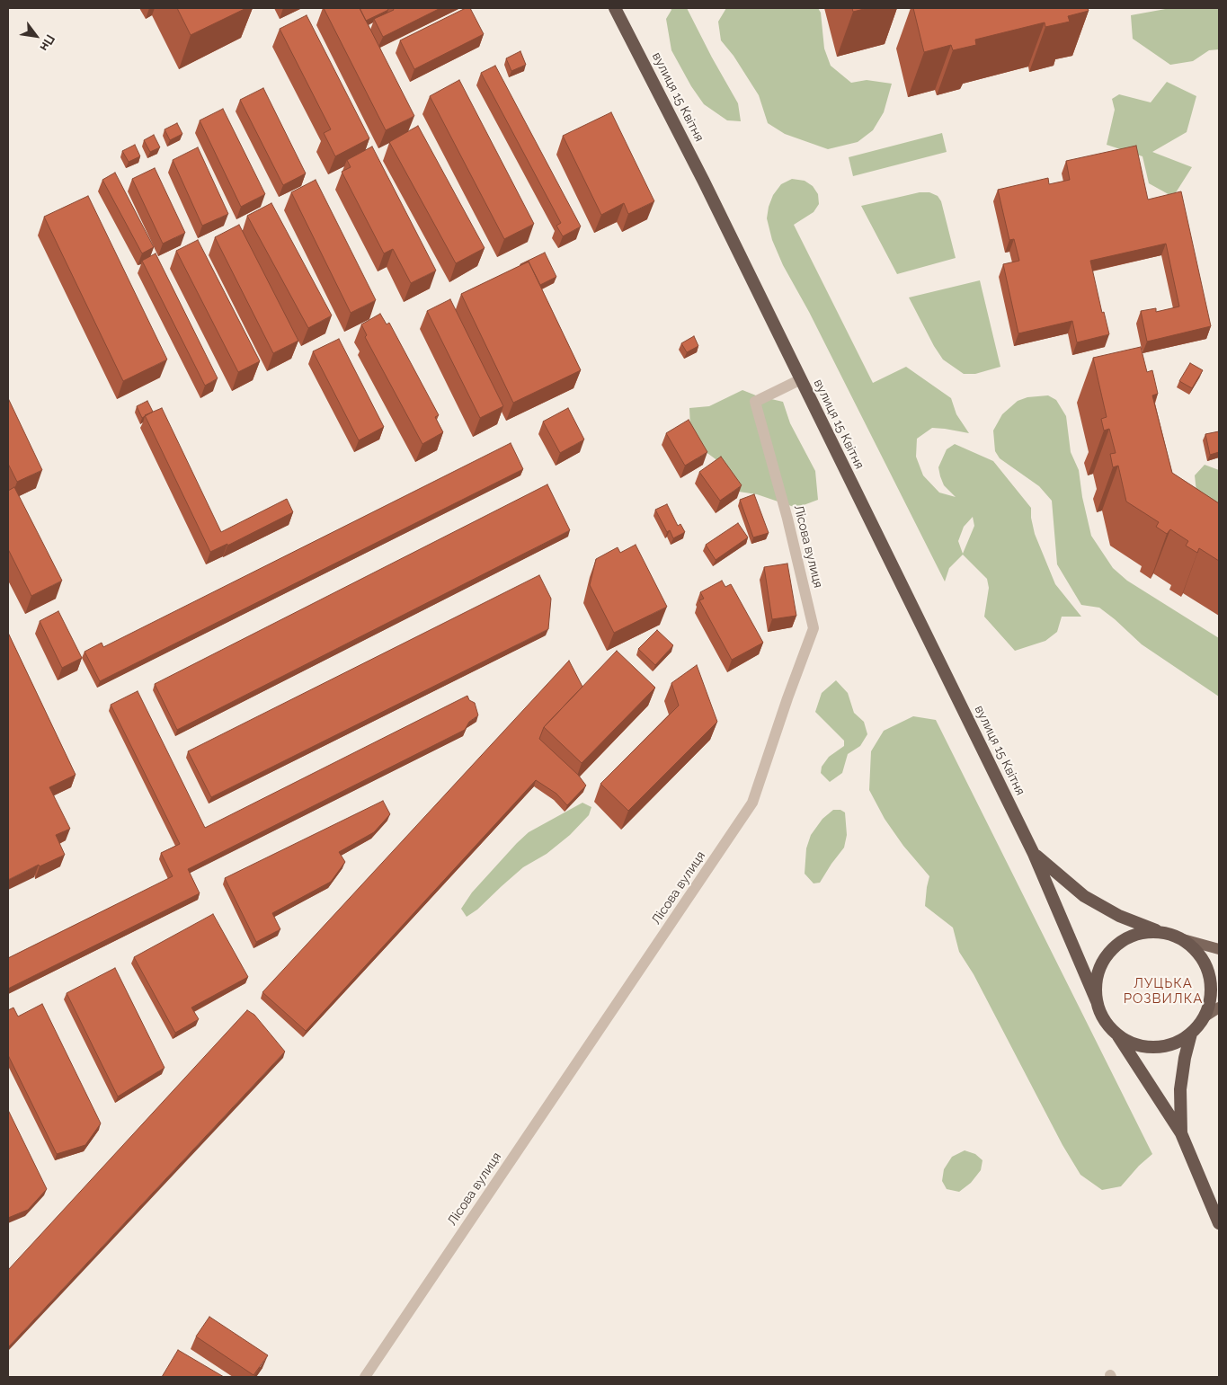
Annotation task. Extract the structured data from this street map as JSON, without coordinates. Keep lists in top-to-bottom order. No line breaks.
{"streets":{"highway":["вулиця 15 Квітня"],"street":["Лісова вулиця"]},"crossings":[["вулиця 15 Квітня","Лісова вулиця"]],"districts":["ЛУЦЬКА РОЗВИЛКА"],"north":"bottom right"}
